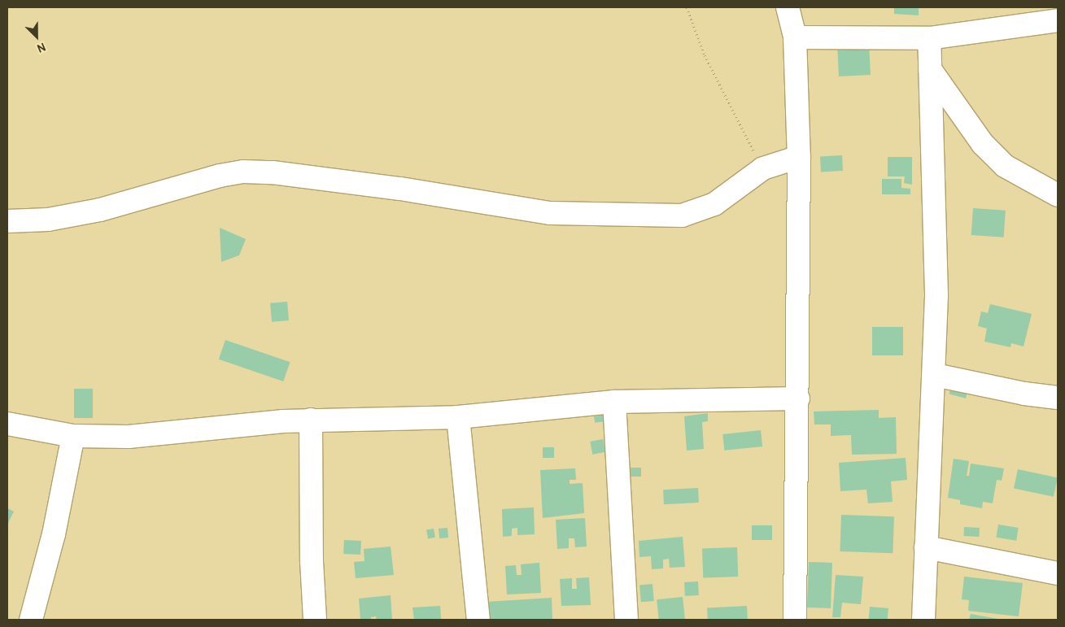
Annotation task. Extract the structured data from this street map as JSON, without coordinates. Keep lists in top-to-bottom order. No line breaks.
{"north":"bottom right"}
